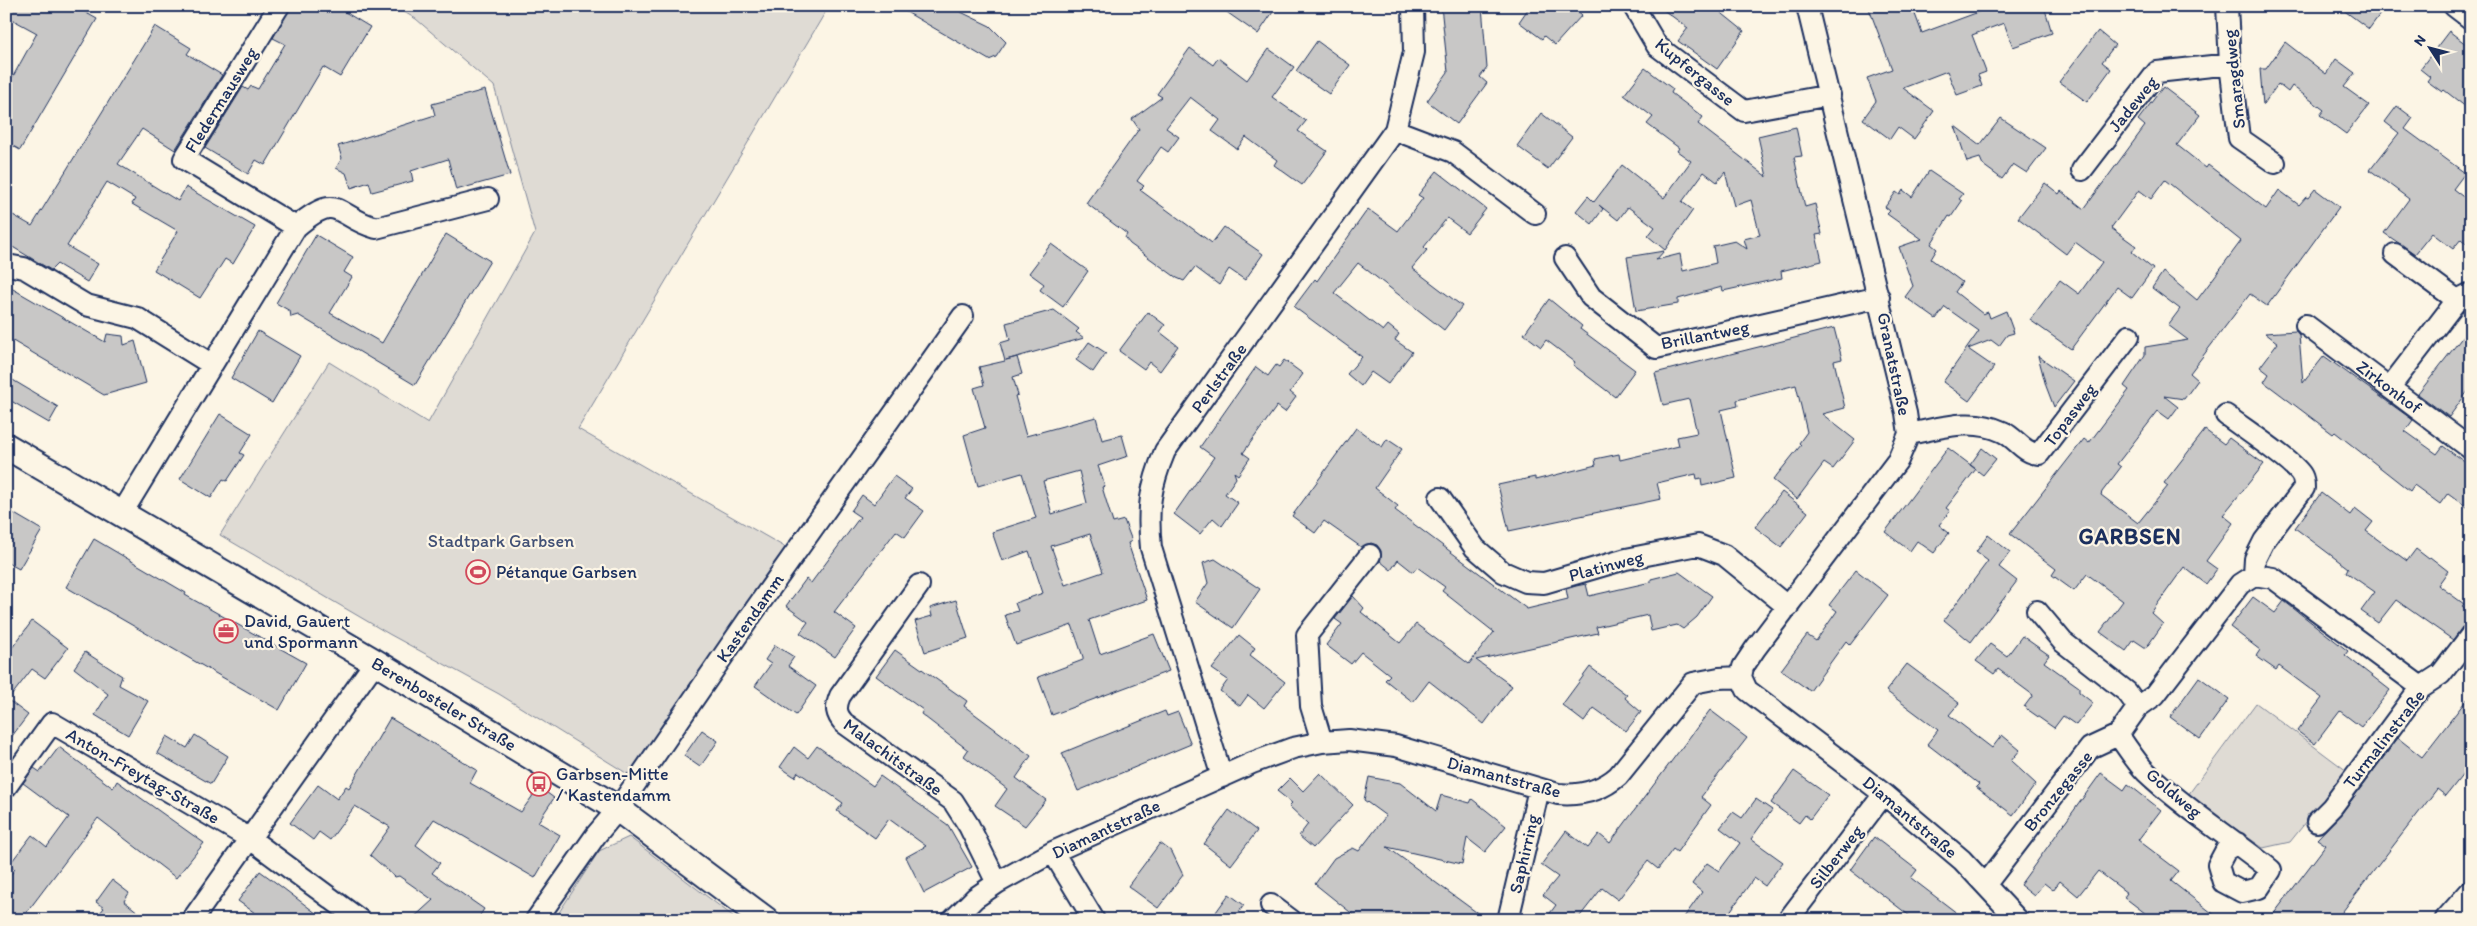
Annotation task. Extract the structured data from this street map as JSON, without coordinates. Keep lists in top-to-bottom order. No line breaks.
{"streets":{"street":["Kupfergasse","Smaragdweg","Fledermausweg","Jadeweg","Brillantweg","Granatstraße","Perlstraße","Zirkonhof","Topasweg","Platinweg","Kastendamm","Berenbosteler Straße","Turmalinstraße","Malachitstraße","Anton-Freytag-Straße","Diamantstraße","Bronzegasse","Goldweg","Saphirring","Silberweg"]},"crossings":[["Kupfergasse","Granatstraße"],["Smaragdweg","Jadeweg"],["Brillantweg","Granatstraße"],["Granatstraße","Topasweg"],["Granatstraße","Platinweg"],["Granatstraße","Diamantstraße"],["Perlstraße","Diamantstraße"],["Kastendamm","Berenbosteler Straße"],["Malachitstraße","Diamantstraße"],["Diamantstraße","Bronzegasse"],["Diamantstraße","Saphirring"],["Diamantstraße","Silberweg"],["Bronzegasse","Goldweg"]],"districts":["GARBSEN"],"parks":["Stadtpark Garbsen"],"places":{"sports":["Pétanque Garbsen"],"office":["David, Gauert und Spormann"],"bus stop":["Garbsen-Mitte / Kastendamm"]},"north":"top left"}
